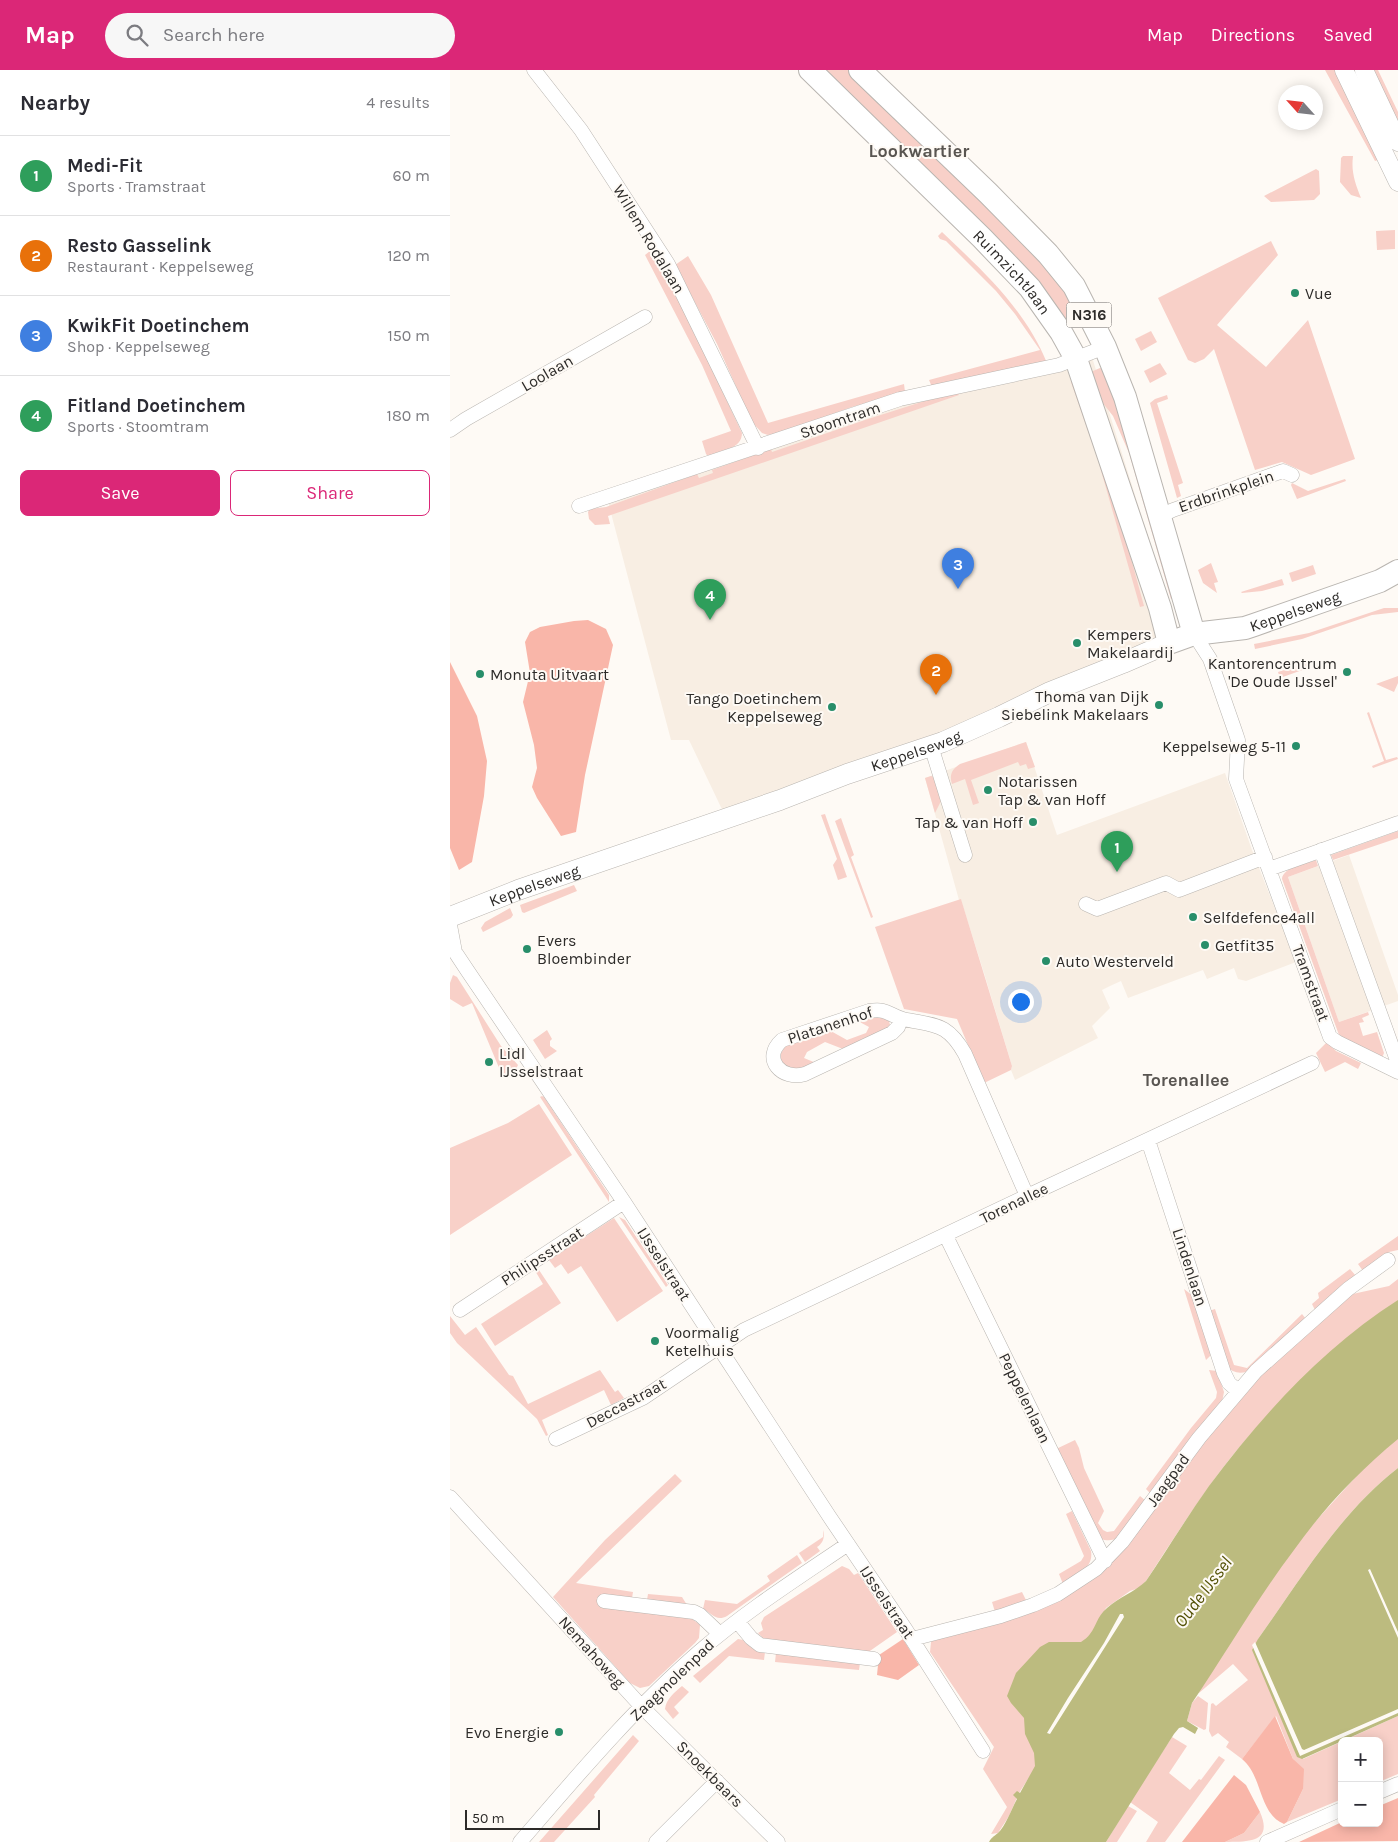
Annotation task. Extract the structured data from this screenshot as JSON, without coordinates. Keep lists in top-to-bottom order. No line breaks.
{"streets":{"main road":["Ruimzichtlaan","N316","Keppelseweg"],"street":["Willem Rodalaan","Loolaan","Stoomtram","Erdbrinkplein","Tramstraat","Platanenhof","Torenallee","Philipsstraat","IJsselstraat","Lindenlaan","Peppelenlaan","Deccastraat","Jaagpad","Nemahoweg","Zaagmolenpad","Snoekbaars"]},"crossings":[["Willem Rodalaan","Stoomtram"],["Ruimzichtlaan","Stoomtram"],["Ruimzichtlaan","Keppelseweg"],["N316","Stoomtram"],["N316","Erdbrinkplein"],["N316","Keppelseweg"],["N316","Tramstraat"],["Keppelseweg","Tramstraat"],["Platanenhof","Torenallee"],["Torenallee","IJsselstraat"],["Torenallee","Lindenlaan"],["Torenallee","Peppelenlaan"],["Torenallee","Deccastraat"],["Philipsstraat","IJsselstraat"],["IJsselstraat","Deccastraat"],["IJsselstraat","Jaagpad"],["IJsselstraat","Zaagmolenpad"],["Lindenlaan","Jaagpad"],["Peppelenlaan","Jaagpad"],["Nemahoweg","Zaagmolenpad"],["Nemahoweg","Snoekbaars"],["Zaagmolenpad","Snoekbaars"]],"districts":["Lookwartier","Torenallee"],"water":["Oude IJssel"],"places":["Vue","Kempers Makelaardij","Kantorencentrum 'De Oude IJssel'","Monuta Uitvaart","Thoma van Dijk Siebelink Makelaars","Tango Doetinchem Keppelseweg","Keppelseweg 5-11","Notarissen Tap & van Hoff","Tap & van Hoff","Selfdefence4all","Getfit35","Evers Bloembinder","Auto Westerveld","Lidl IJsselstraat","Voormalig Ketelhuis","Evo Energie"],"scale_bar":"50 m","north":"top left","page":{"header":"Map","search":"Search here","nav":["Map","Directions","Saved"],"heading":["Nearby","4 results"],"list":[{"mark":"1","name":"Medi-Fit","note":"Sports · Tramstraat","value":"60 m"},{"mark":"2","name":"Resto Gasselink","note":"Restaurant · Keppelseweg","value":"120 m"},{"mark":"3","name":"KwikFit Doetinchem","note":"Shop · Keppelseweg","value":"150 m"},{"mark":"4","name":"Fitland Doetinchem","note":"Sports · Stoomtram","value":"180 m"}],"buttons":["Save","Share"],"pins":["3","4","2","1"],"map_buttons":["+","−"],"scale":"50 m"}}
